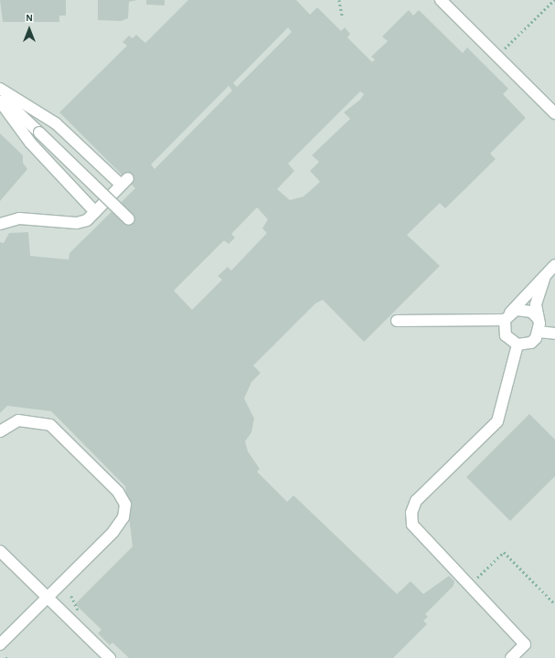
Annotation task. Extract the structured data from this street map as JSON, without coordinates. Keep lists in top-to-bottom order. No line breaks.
{"north":"top"}
